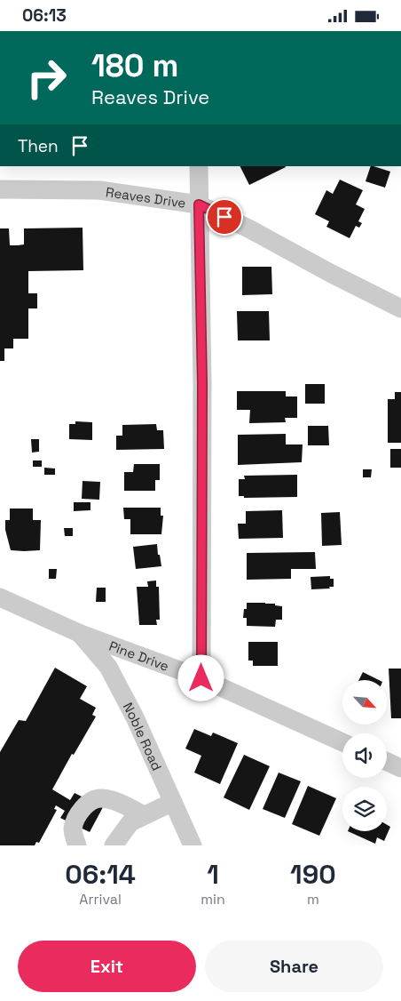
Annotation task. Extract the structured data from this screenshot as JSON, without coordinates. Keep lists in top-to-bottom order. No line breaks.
{"streets":{"street":["Reaves Drive","Pine Drive","Noble Road"]},"crossings":[["Pine Drive","Noble Road"]],"north":"bottom right","page":{"status":"06:13","turn":["180 m","Reaves Drive"],"then":"Then","eta":["06:14","Arrival","1","min","190","m"],"buttons":["Exit","Share"]}}
